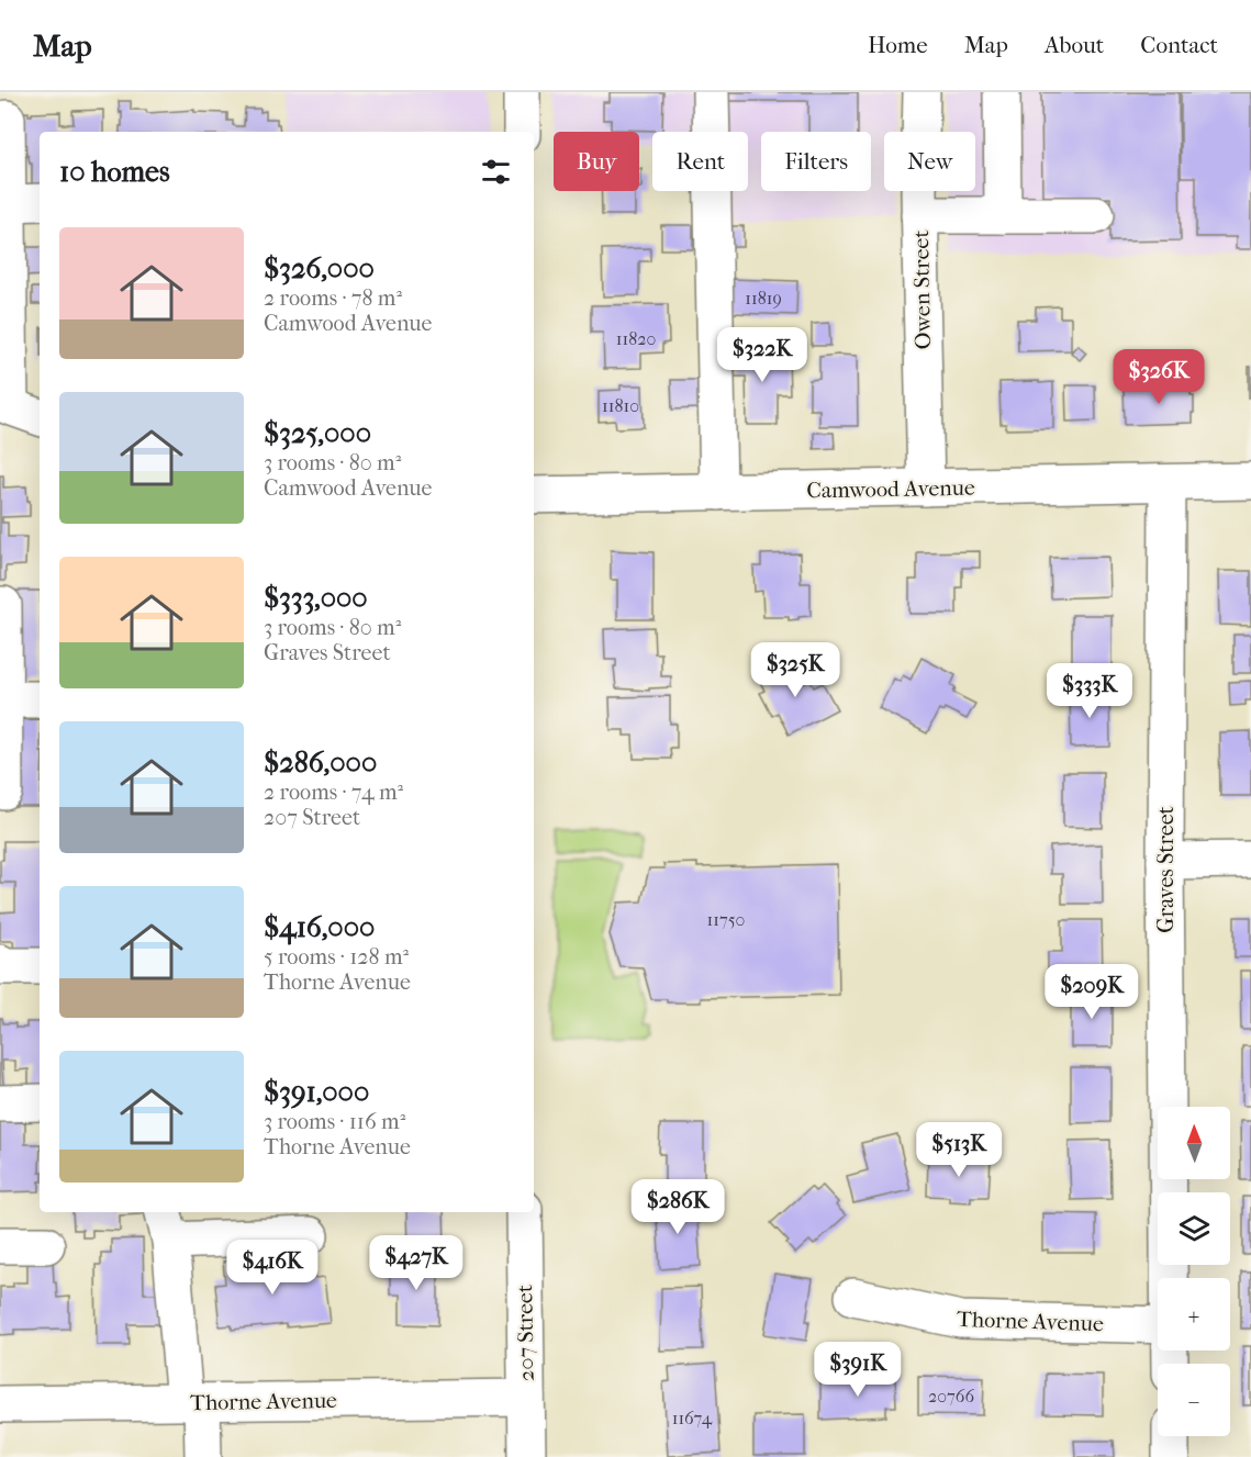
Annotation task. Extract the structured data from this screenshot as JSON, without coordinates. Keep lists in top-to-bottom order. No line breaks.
{"streets":{"street":["Owen Street","Camwood Avenue","Graves Street","Thorne Avenue","207 Street"]},"crossings":[["Owen Street","Camwood Avenue"],["Camwood Avenue","Graves Street"],["Thorne Avenue","207 Street"]],"house_numbers":["11819","11820","11810","11750","20766","11674"],"north":"top","page":{"header":"Map","nav":["Home","Map","About","Contact"],"chip":["Buy","Rent","Filters","New"],"heading":"10 homes","list":[{"name":"$326,000","note":"2 rooms · 78 m² · Camwood Avenue"},{"name":"$325,000","note":"3 rooms · 80 m² · Camwood Avenue"},{"name":"$333,000","note":"3 rooms · 80 m² · Graves Street"},{"name":"$286,000","note":"2 rooms · 74 m² · 207 Street"},{"name":"$416,000","note":"5 rooms · 128 m² · Thorne Avenue"},{"name":"$391,000","note":"3 rooms · 116 m² · Thorne Avenue"}],"price":["$322K","$326K","$325K","$333K","$209K","$513K","$286K","$427K","$416K","$391K"],"map_buttons":["+","−"]}}
